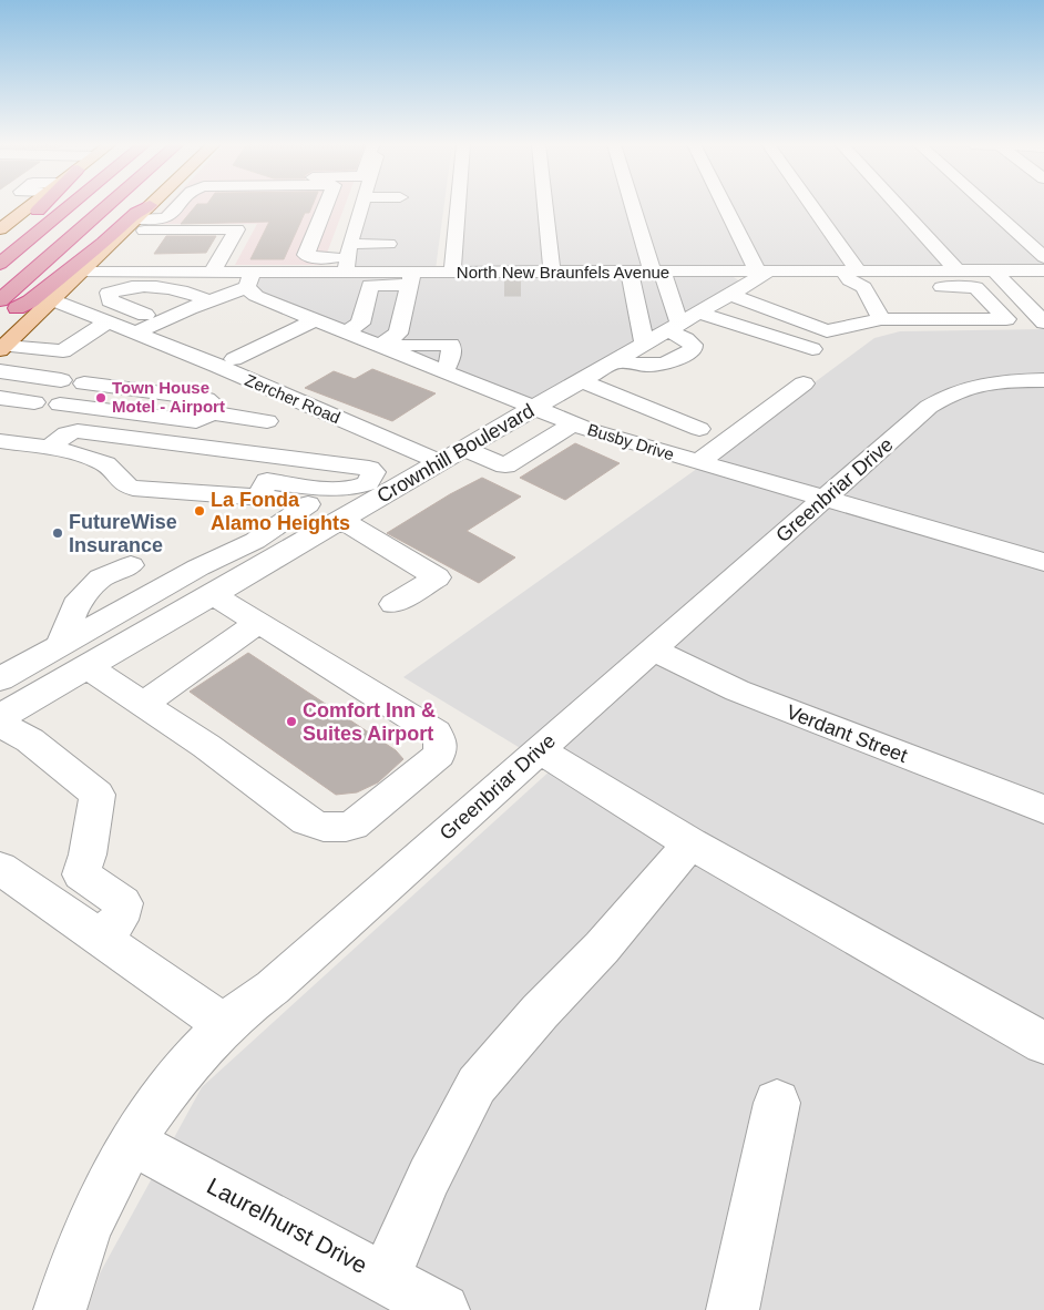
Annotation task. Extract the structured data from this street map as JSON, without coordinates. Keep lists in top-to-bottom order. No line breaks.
{"streets":{"street":["North New Braunfels Avenue","Zercher Road","Busby Drive","Crownhill Boulevard","Greenbriar Drive","Verdant Street","Laurelhurst Drive"]},"crossings":[["North New Braunfels Avenue","Busby Drive"],["North New Braunfels Avenue","Crownhill Boulevard"],["Zercher Road","Busby Drive"],["Zercher Road","Crownhill Boulevard"],["Busby Drive","Crownhill Boulevard"],["Busby Drive","Greenbriar Drive"],["Greenbriar Drive","Verdant Street"],["Greenbriar Drive","Laurelhurst Drive"]],"places":["Town House Motel - Airport","La Fonda Alamo Heights","FutureWise Insurance","Comfort Inn & Suites Airport"]}
